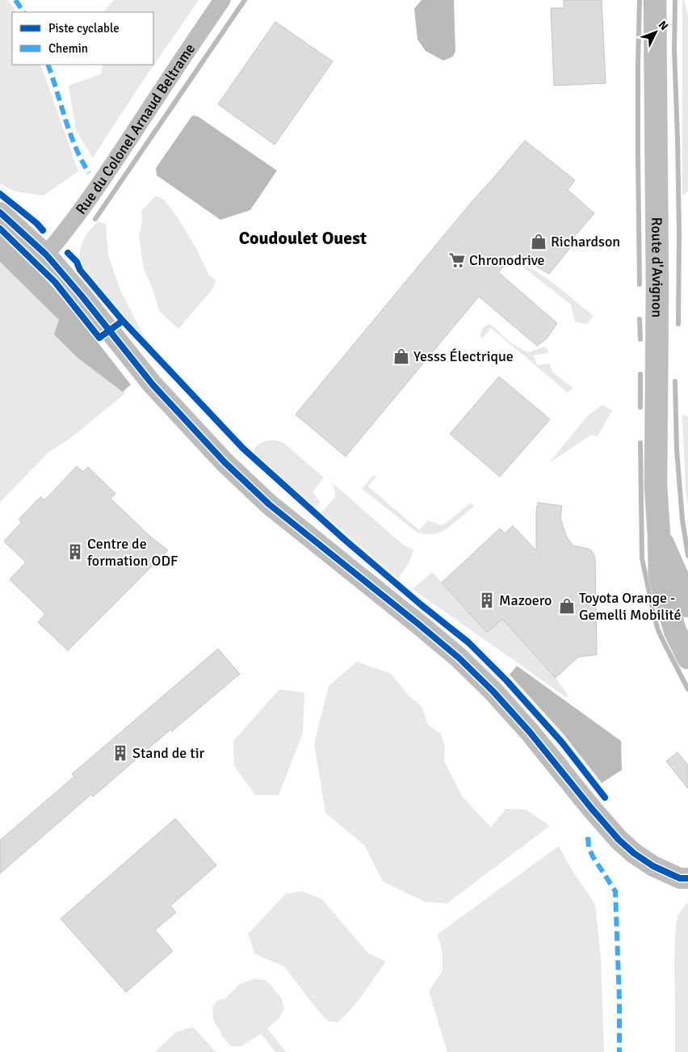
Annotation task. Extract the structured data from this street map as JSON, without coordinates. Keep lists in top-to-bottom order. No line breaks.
{"streets":{"main road":["Route d'Avignon"],"street":["Rue du Colonel Arnaud Beltrame"]},"districts":["Coudoulet Ouest"],"places":{"shop":["Richardson","Yesss Électrique","Toyota Orange - Gemelli Mobilité"],"supermarket":["Chronodrive"],"building":["Centre de formation ODF","Mazoero","Stand de tir"]},"legend":["Piste cyclable","Chemin"],"north":"top right"}
